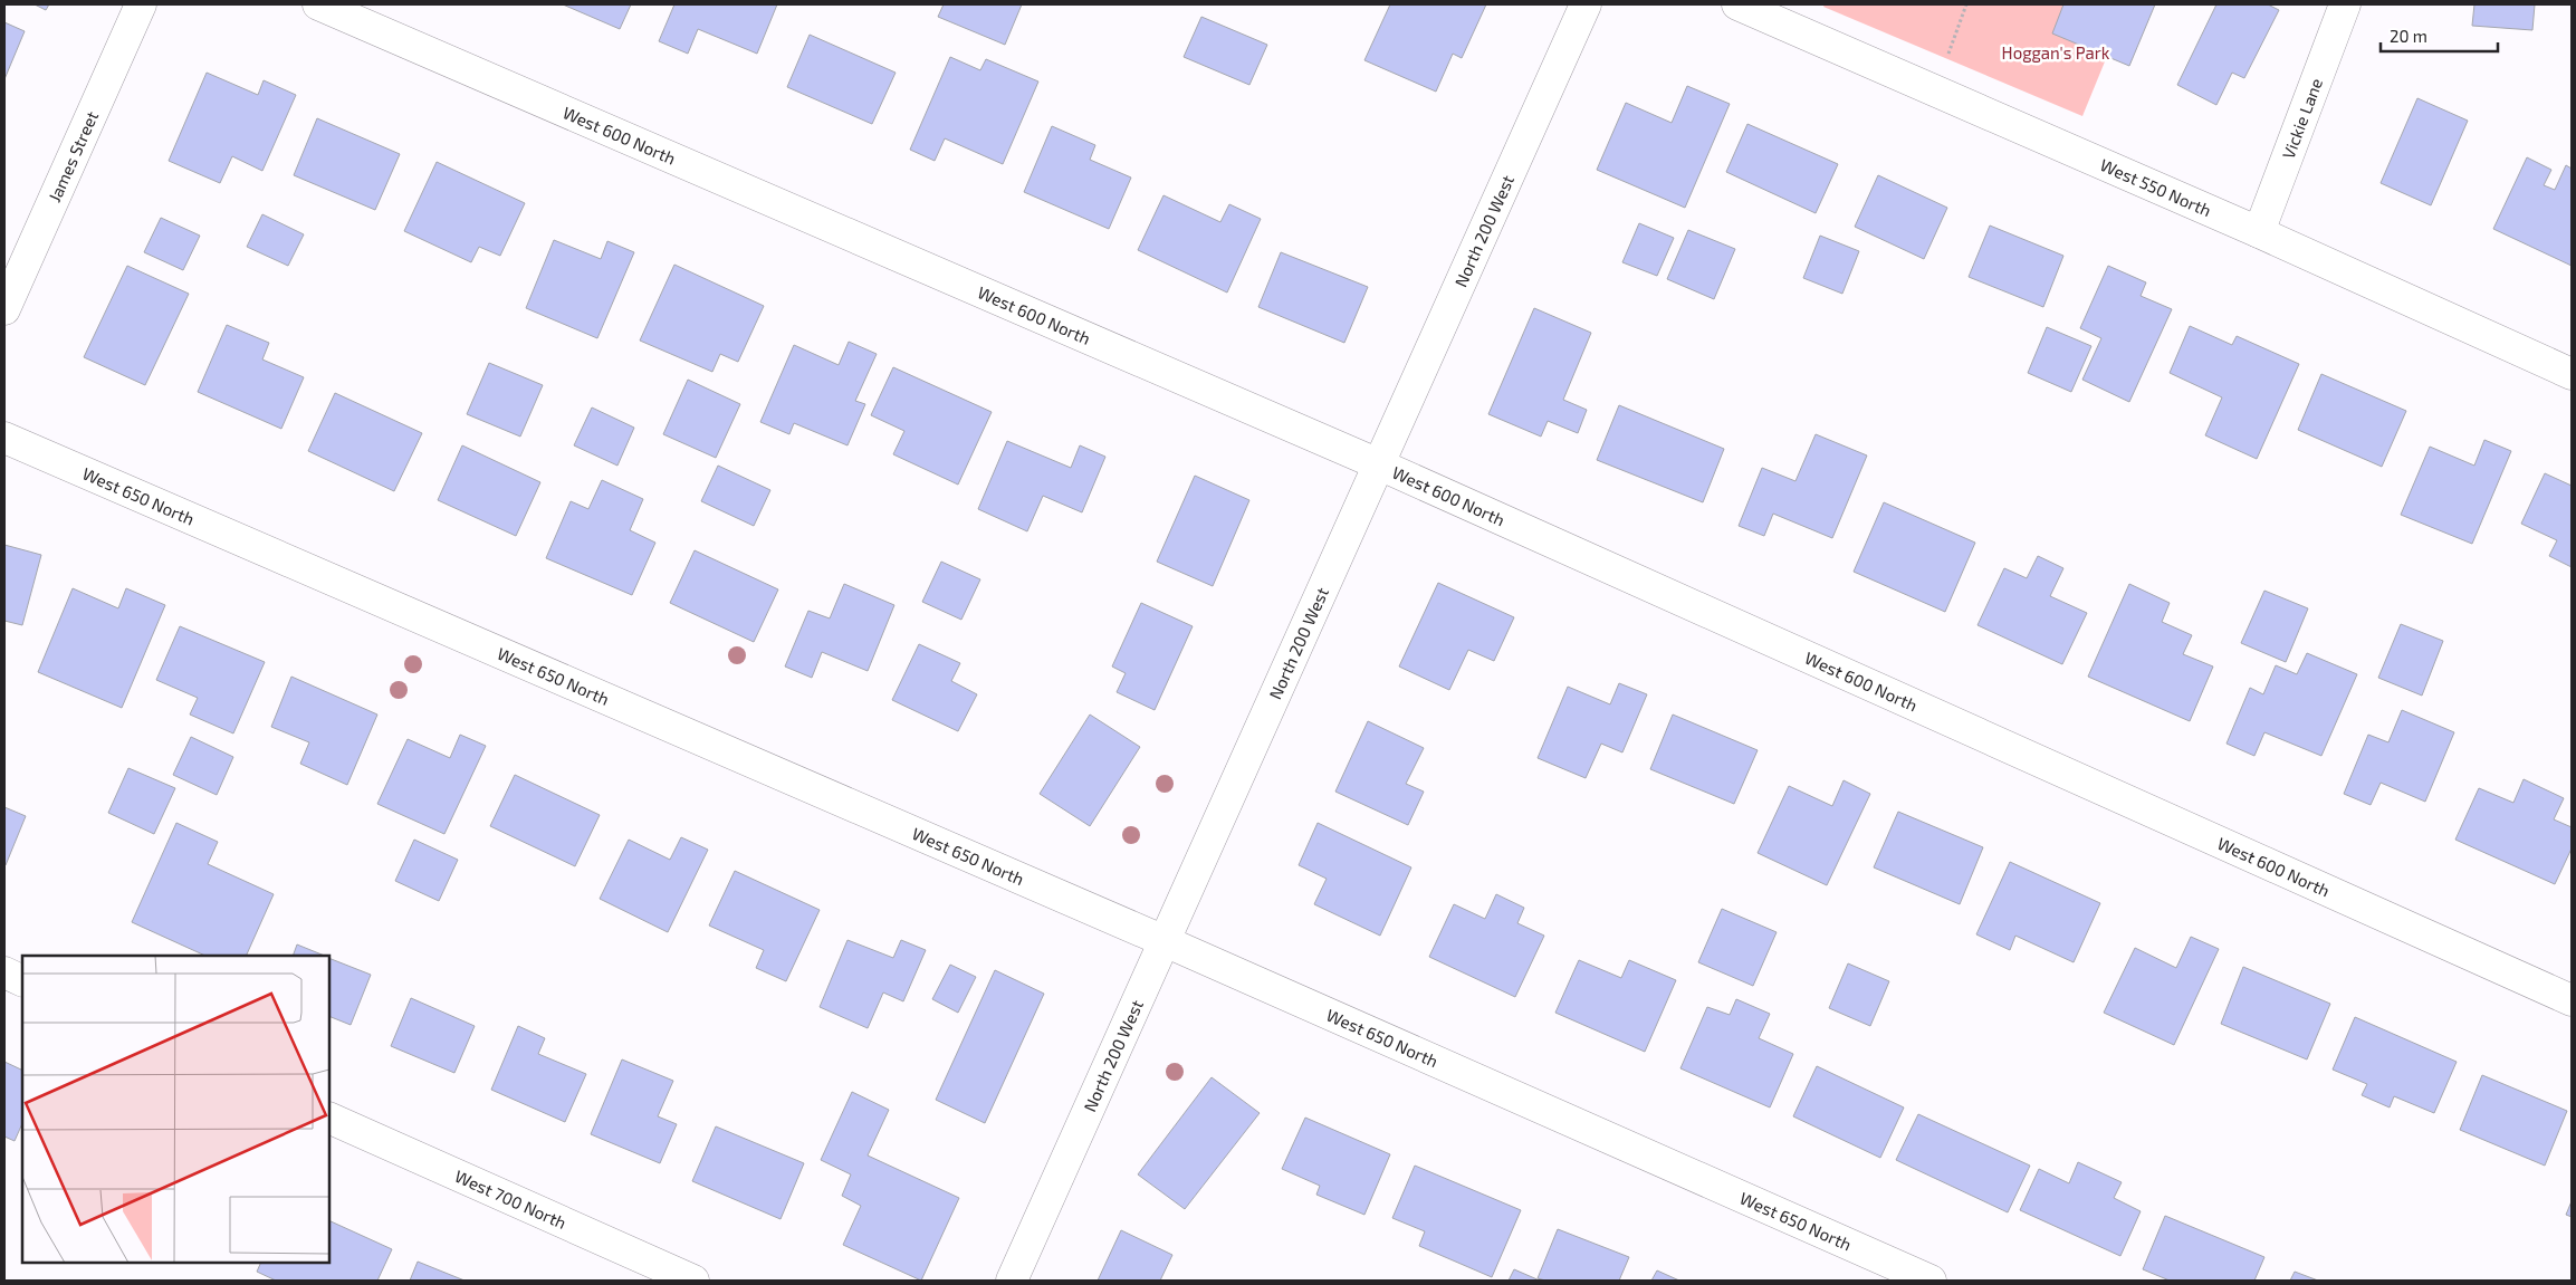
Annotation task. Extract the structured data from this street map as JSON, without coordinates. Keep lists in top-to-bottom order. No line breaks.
{"streets":{"street":["Vickie Lane","West 600 North","James Street","West 550 North","North 200 West","West 650 North","West 700 North"]},"crossings":[["Vickie Lane","West 550 North"],["West 600 North","North 200 West"],["North 200 West","West 650 North"]],"parks":["Hoggan's Park"],"scale_bar":"20 m"}
